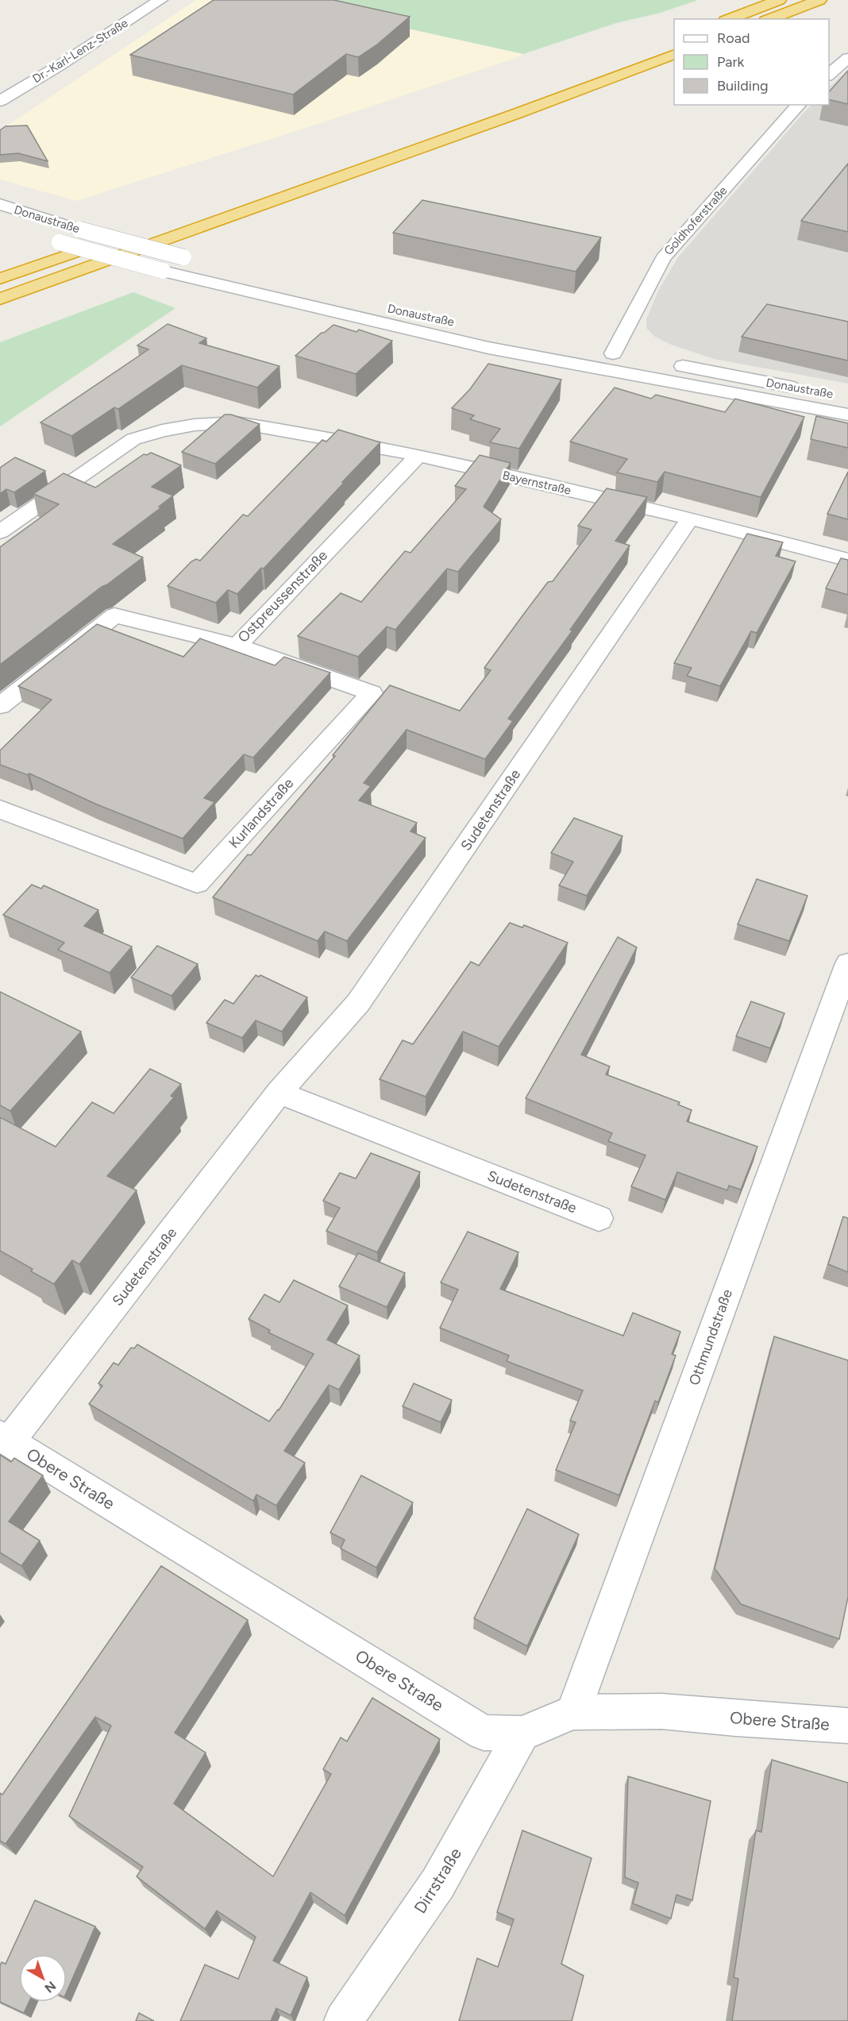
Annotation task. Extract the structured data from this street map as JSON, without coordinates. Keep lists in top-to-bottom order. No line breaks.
{"streets":{"street":["Dr.-Karl-Lenz-Straße","Donaustraße","Goldhoferstraße","Bayernstraße","Ostpreussenstraße","Sudetenstraße","Kurlandstraße","Othmundstraße","Obere Straße","Dirrstraße"]},"crossings":[["Bayernstraße","Ostpreussenstraße"],["Bayernstraße","Sudetenstraße"],["Ostpreussenstraße","Kurlandstraße"],["Sudetenstraße","Obere Straße"],["Othmundstraße","Obere Straße"],["Obere Straße","Dirrstraße"]],"legend":["Road","Park","Building"],"north":"bottom right"}
